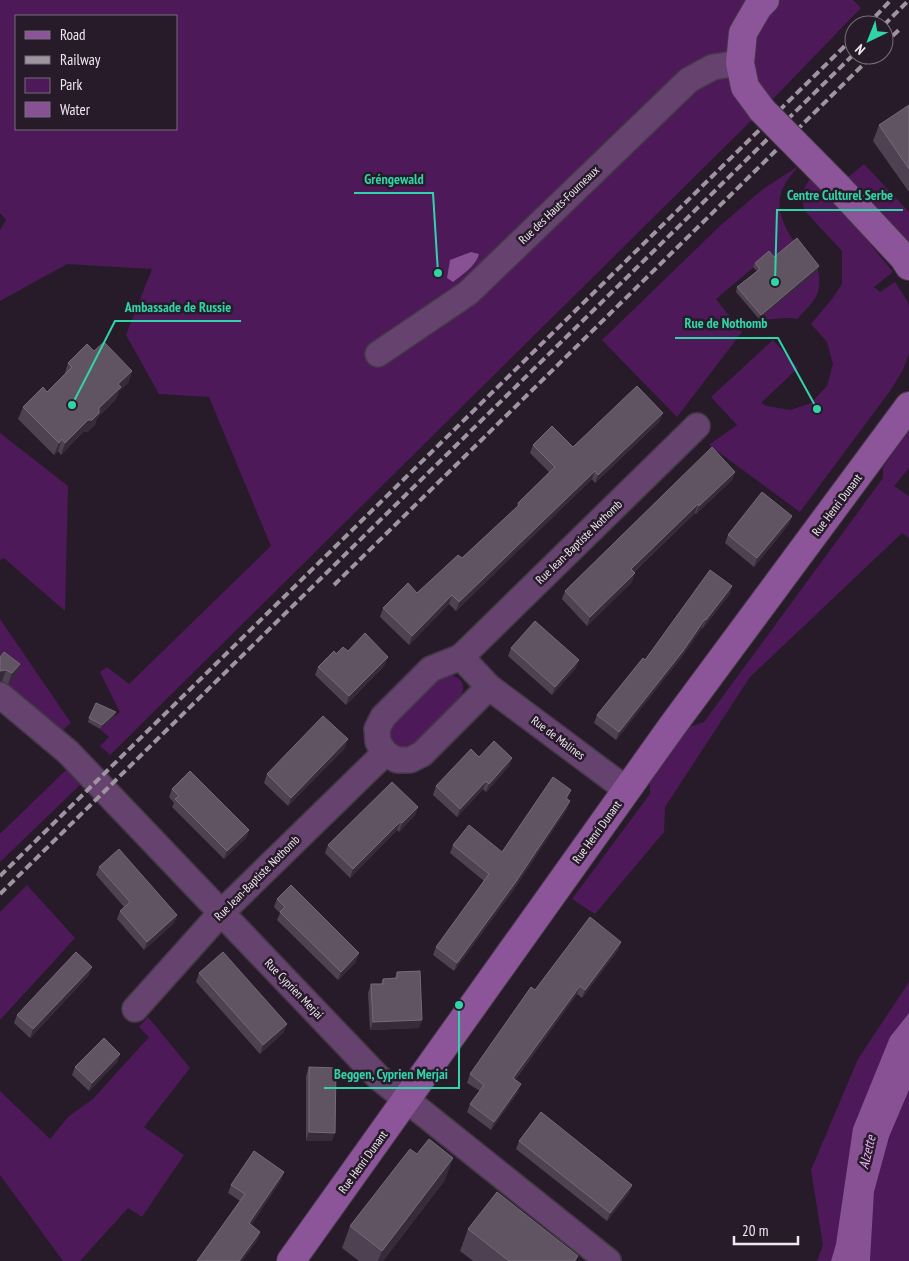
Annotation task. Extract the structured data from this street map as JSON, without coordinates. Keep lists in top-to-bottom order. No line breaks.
{"streets":{"main road":["Rue Henri Dunant"],"street":["Rue des Hauts-Fourneaux","Rue Jean-Baptiste Nothomb","Rue de Malines","Rue Cyprien Merjai"]},"crossings":[["Rue Henri Dunant","Rue de Malines"],["Rue Henri Dunant","Rue Cyprien Merjai"],["Rue Jean-Baptiste Nothomb","Rue Cyprien Merjai"]],"water":["Alzette"],"places":["Gréngewald","Centre Culturel Serbe","Ambassade de Russie","Rue de Nothomb","Beggen, Cyprien Merjai"],"legend":["Road","Railway","Park","Water"],"scale_bar":"20 m","north":"bottom left"}
